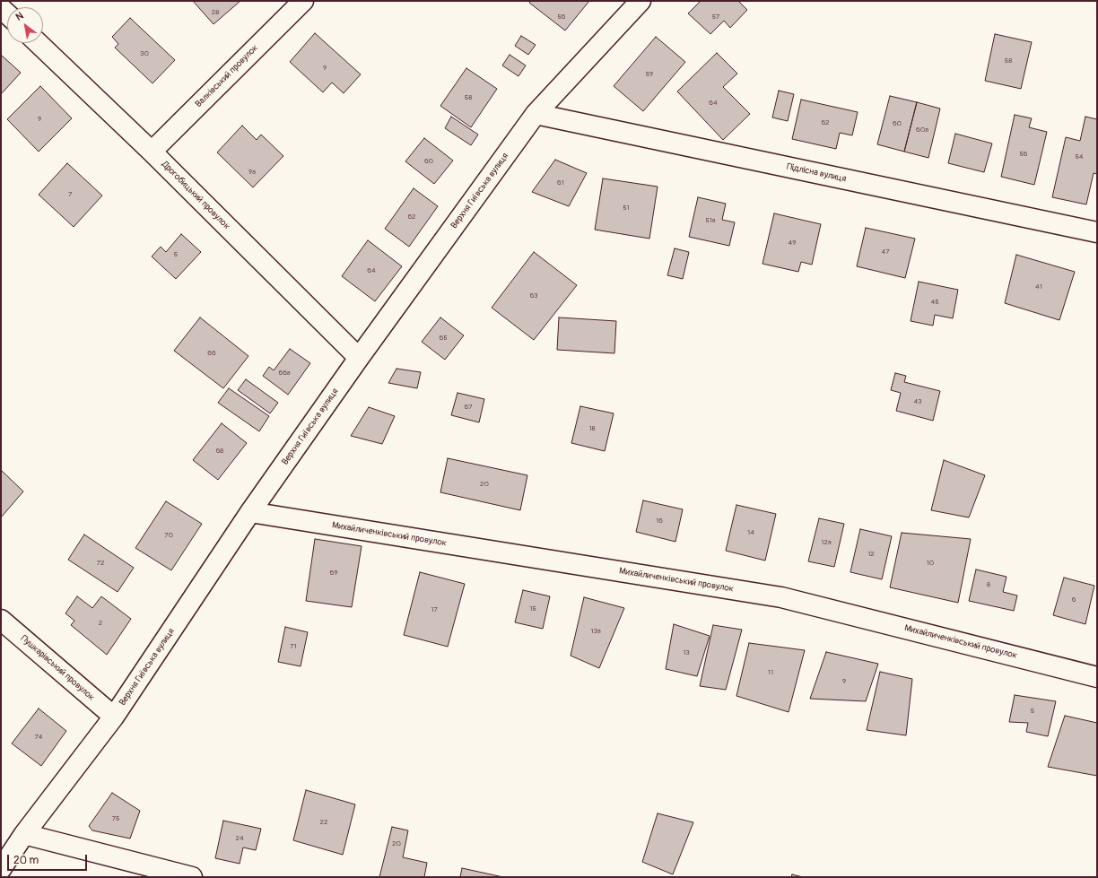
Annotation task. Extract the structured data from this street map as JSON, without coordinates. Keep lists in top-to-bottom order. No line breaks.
{"streets":{"street":["Валківський провулок","Підлісна вулиця","Верхня Гиївська вулиця","Дрогобицький провулок","Михайличенківський провулок","Пушкарівський провулок"]},"crossings":[["Валківський провулок","Дрогобицький провулок"],["Підлісна вулиця","Верхня Гиївська вулиця"],["Верхня Гиївська вулиця","Дрогобицький провулок"],["Верхня Гиївська вулиця","Михайличенківський провулок"],["Верхня Гиївська вулиця","Пушкарівський провулок"]],"house_numbers":["28","56","57","30","58","9","59","58","64","9","62","60","60а","56","54","60","9а","61","7","51","62","51а","49","47","5","64","41","63","45","65","66","66а","43","67","18","68","20","16","14","70","12а","12","72","10","69","8","6","15","17","2","13а","71","13","11","9","5","74","75","22","24","20"],"scale_bar":"20 m","north":"top left"}
